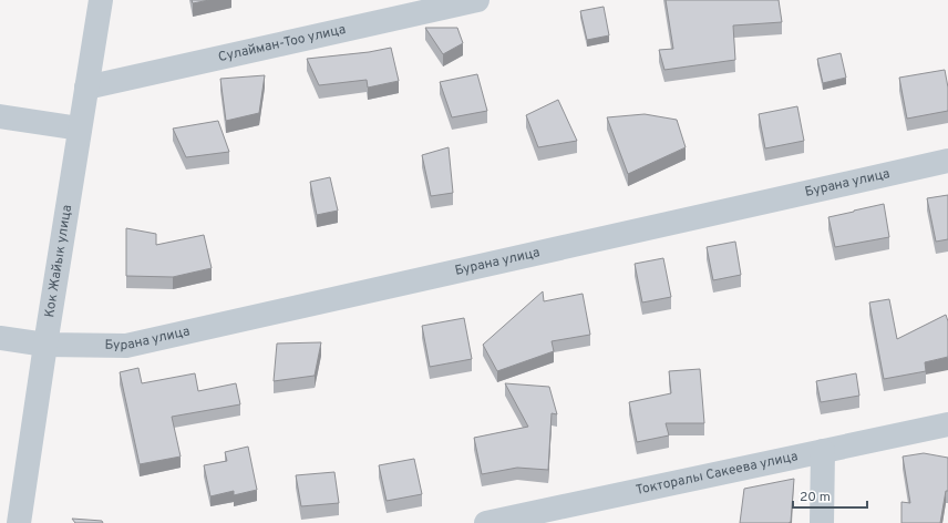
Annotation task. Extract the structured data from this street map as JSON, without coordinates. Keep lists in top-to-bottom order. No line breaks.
{"streets":{"street":["Сулайман-Тоо улица","Бурана улица","Кок Жайык улица","Токторалы Сакеева улица"]},"crossings":[["Сулайман-Тоо улица","Кок Жайык улица"],["Бурана улица","Кок Жайык улица"]],"scale_bar":"20 m"}
